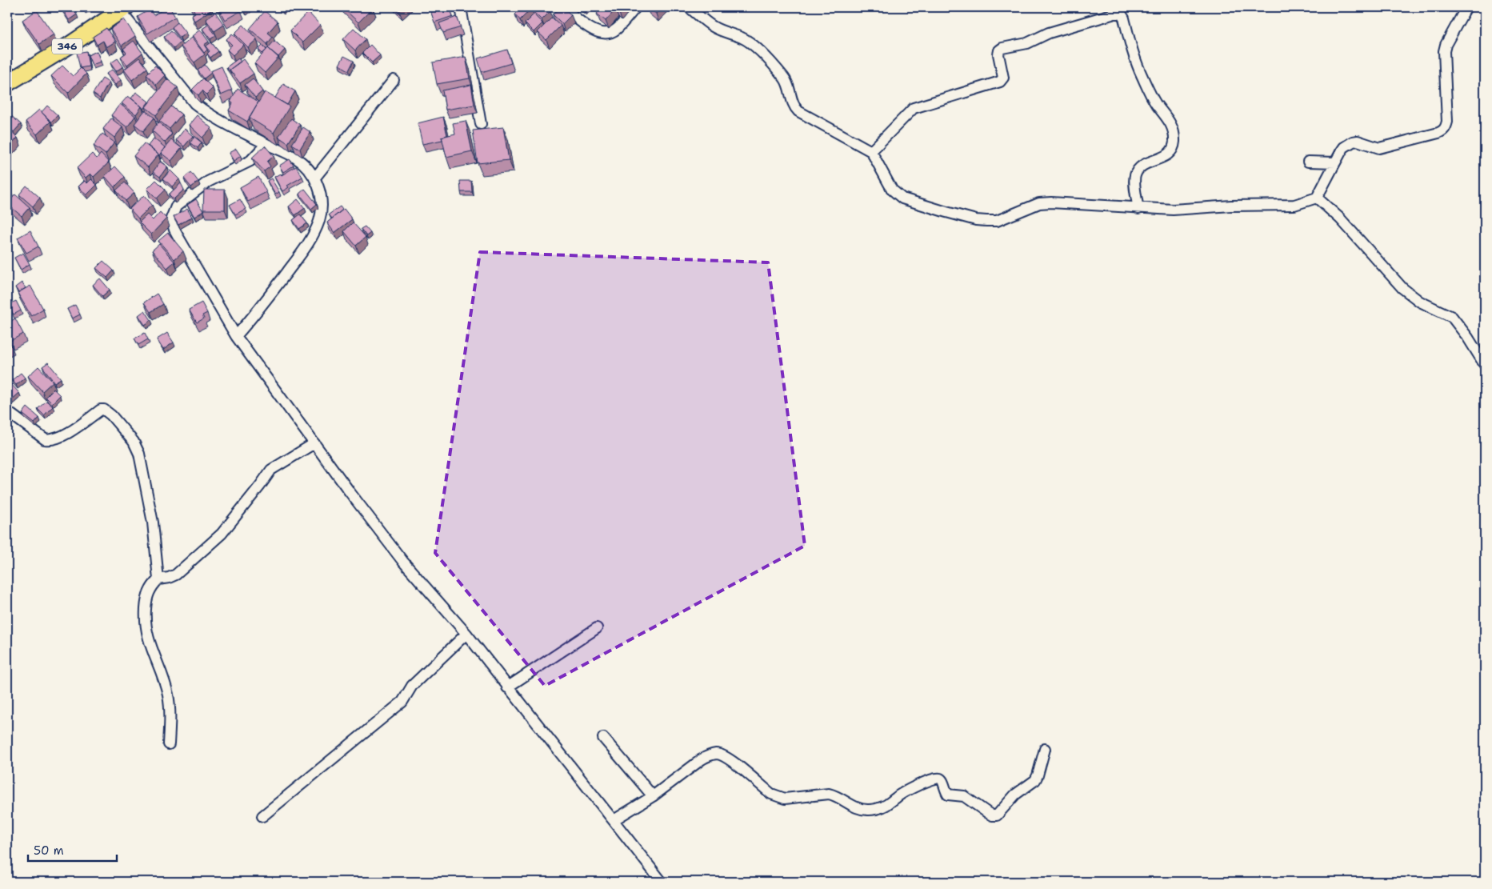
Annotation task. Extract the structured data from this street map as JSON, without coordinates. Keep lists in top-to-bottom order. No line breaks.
{"streets":{"main road":["346"]},"scale_bar":"50 m"}
